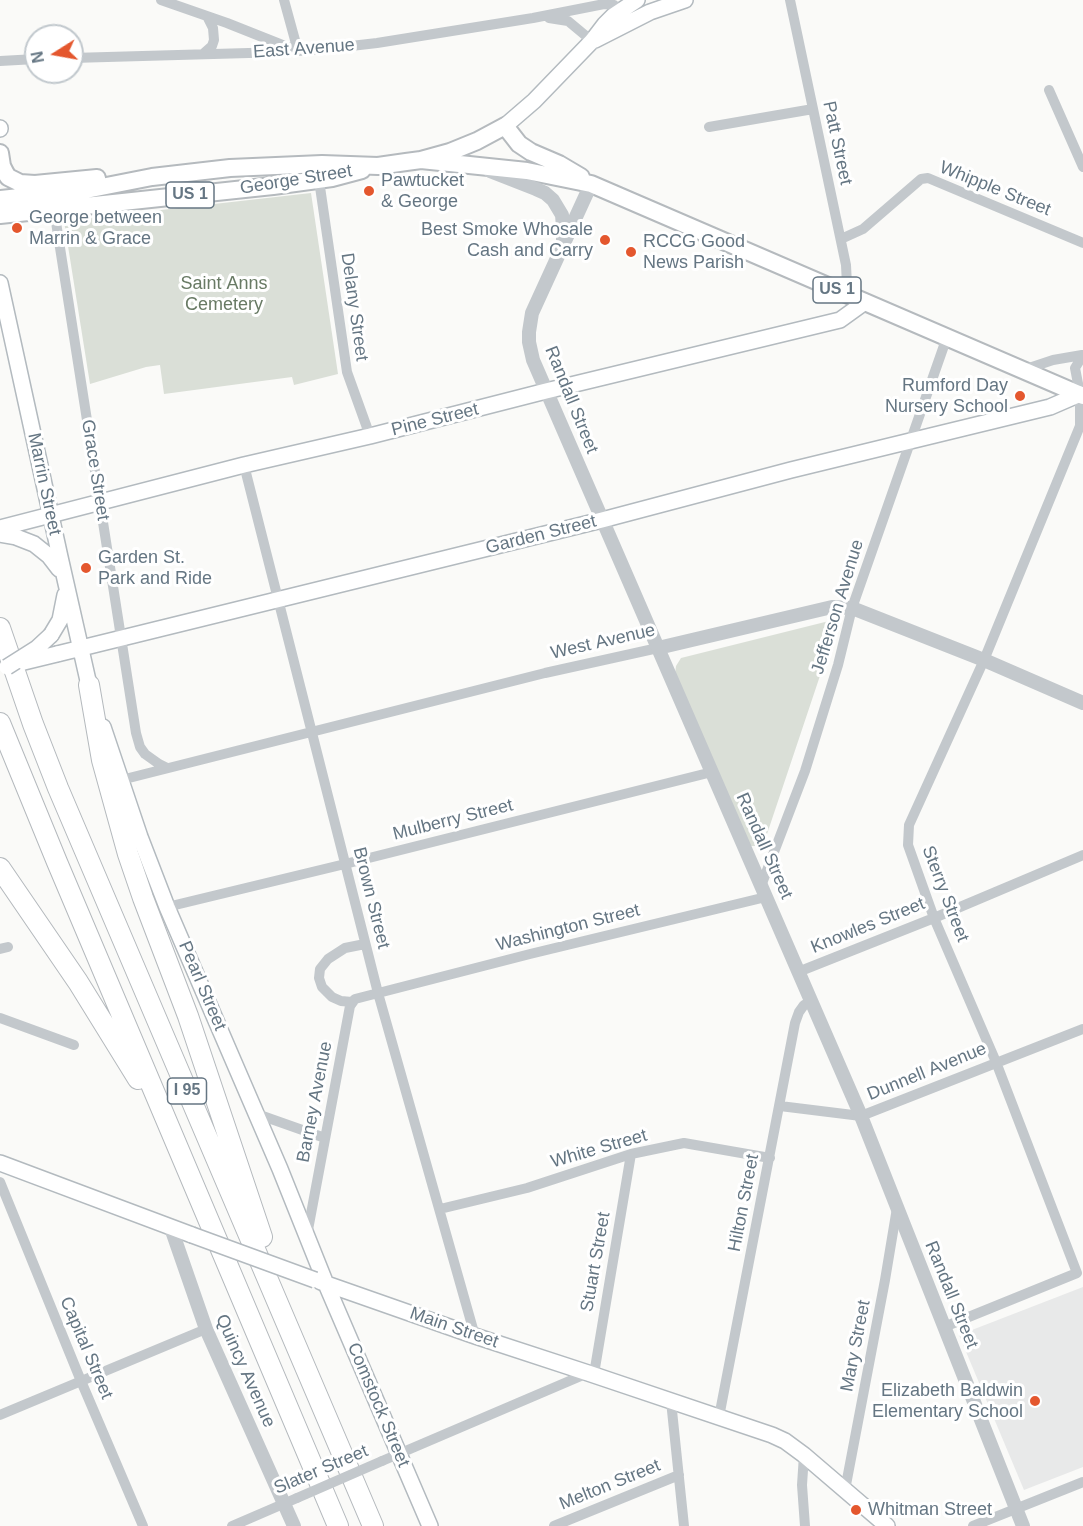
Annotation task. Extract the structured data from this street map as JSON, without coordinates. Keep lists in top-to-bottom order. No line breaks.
{"streets":{"highway":["I 95"],"main road":["George Street","US 1","Pine Street","Marrin Street","Garden Street","Pearl Street","Main Street","Comstock Street"],"street":["East Avenue","Patt Street","Whipple Street","Delany Street","Randall Street","Grace Street","Jefferson Avenue","West Avenue","Mulberry Street","Sterry Street","Brown Street","Knowles Street","Washington Street","Dunnell Avenue","Barney Avenue","White Street","Hilton Street","Stuart Street","Mary Street","Capital Street","Quincy Avenue","Slater Street","Melton Street"]},"crossings":[["East Avenue","George Street"],["Patt Street","Whipple Street"],["Patt Street","US 1"],["George Street","US 1"],["George Street","Delany Street"],["George Street","Grace Street"],["US 1","Randall Street"],["US 1","Pine Street"],["US 1","Garden Street"],["US 1","Jefferson Avenue"],["US 1","Sterry Street"],["Delany Street","Pine Street"],["Randall Street","Pine Street"],["Randall Street","Garden Street"],["Randall Street","Jefferson Avenue"],["Randall Street","West Avenue"],["Randall Street","Mulberry Street"],["Randall Street","Sterry Street"],["Randall Street","Knowles Street"],["Randall Street","Washington Street"],["Randall Street","Dunnell Avenue"],["Randall Street","Hilton Street"],["Randall Street","Mary Street"],["Pine Street","Grace Street"],["Pine Street","Marrin Street"],["Pine Street","Brown Street"],["Grace Street","Garden Street"],["Grace Street","West Avenue"],["Marrin Street","Garden Street"],["Marrin Street","Pearl Street"],["Garden Street","Jefferson Avenue"],["Garden Street","Sterry Street"],["Garden Street","Brown Street"],["Jefferson Avenue","West Avenue"],["Jefferson Avenue","Washington Street"],["West Avenue","Sterry Street"],["West Avenue","Brown Street"],["West Avenue","Pearl Street"],["Mulberry Street","Brown Street"],["Mulberry Street","Pearl Street"],["Sterry Street","Knowles Street"],["Sterry Street","Dunnell Avenue"],["Brown Street","Washington Street"],["Brown Street","Barney Avenue"],["Brown Street","White Street"],["Brown Street","Main Street"],["Washington Street","Barney Avenue"],["Pearl Street","Barney Avenue"],["Pearl Street","Main Street"],["Pearl Street","Comstock Street"],["Dunnell Avenue","Hilton Street"],["White Street","Hilton Street"],["White Street","Stuart Street"],["Hilton Street","Main Street"],["Stuart Street","Main Street"],["Stuart Street","Slater Street"],["Main Street","Mary Street"],["Main Street","Quincy Avenue"],["Main Street","Comstock Street"],["Main Street","Slater Street"],["Quincy Avenue","Slater Street"],["Comstock Street","Slater Street"]],"parks":["Saint Anns Cemetery"],"places":["Pawtucket & George","George between Marrin & Grace","Best Smoke Whosale Cash and Carry","RCCG Good News Parish","Rumford Day Nursery School","Garden St. Park and Ride","Elizabeth Baldwin Elementary School","Whitman Street"],"north":"left"}
